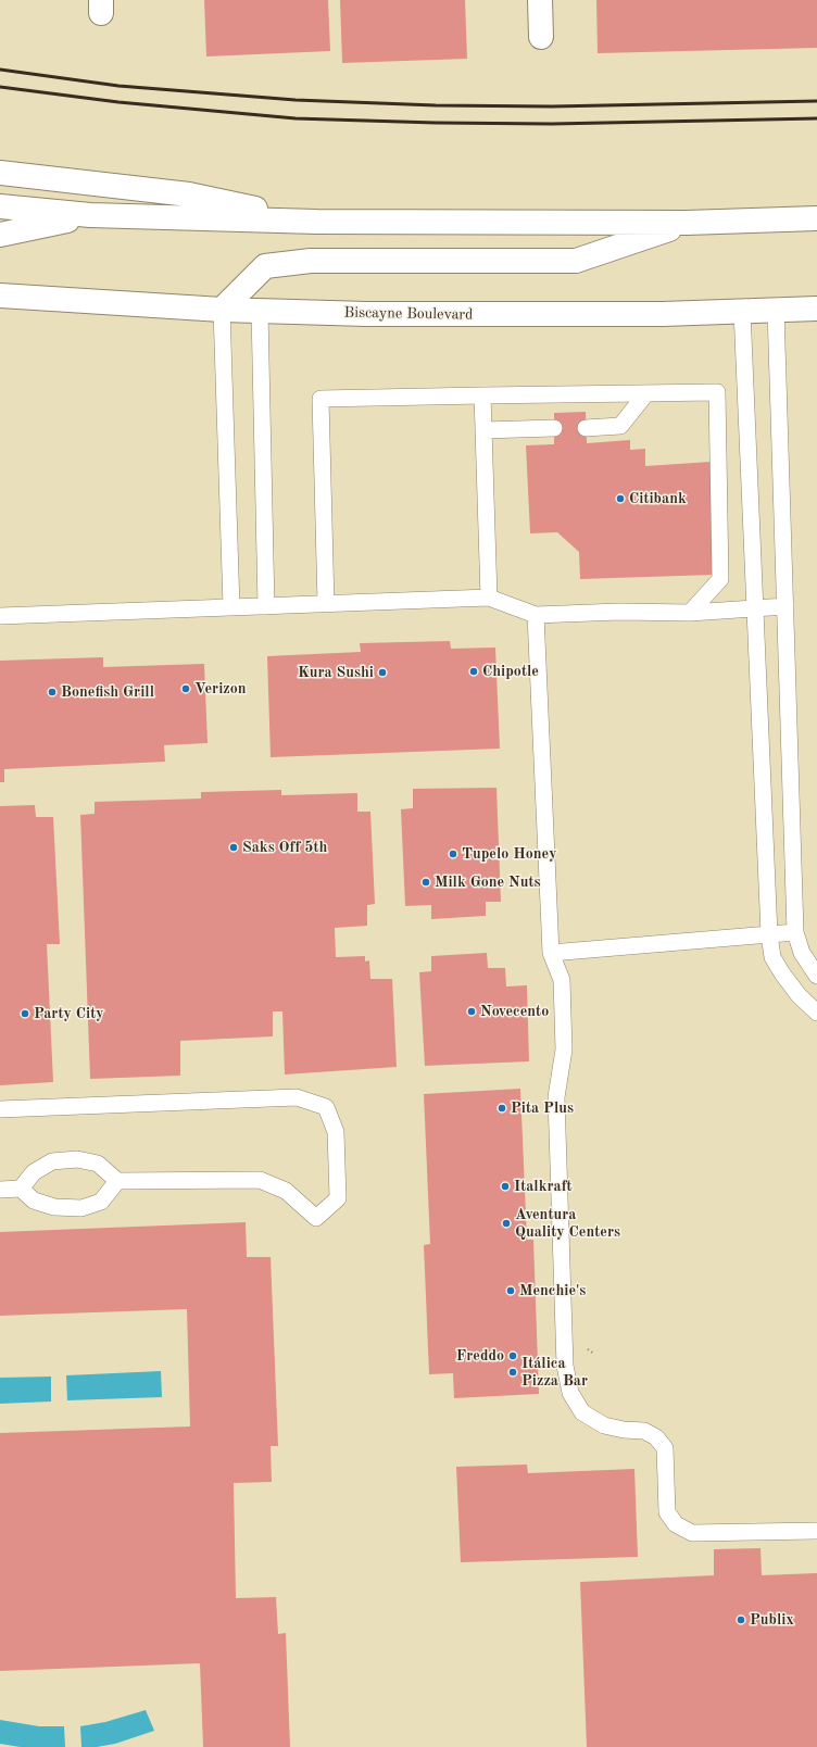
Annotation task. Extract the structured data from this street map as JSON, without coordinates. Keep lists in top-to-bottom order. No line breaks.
{"streets":{"main road":["Biscayne Boulevard"]},"places":["Citibank","Chipotle","Kura Sushi","Verizon","Bonefish Grill","Saks Off 5th","Tupelo Honey","Milk Gone Nuts","Novecento","Party City","Pita Plus","Italkraft","Aventura Quality Centers","Menchie's","Freddo","Itálica Pizza Bar","Publix"]}
